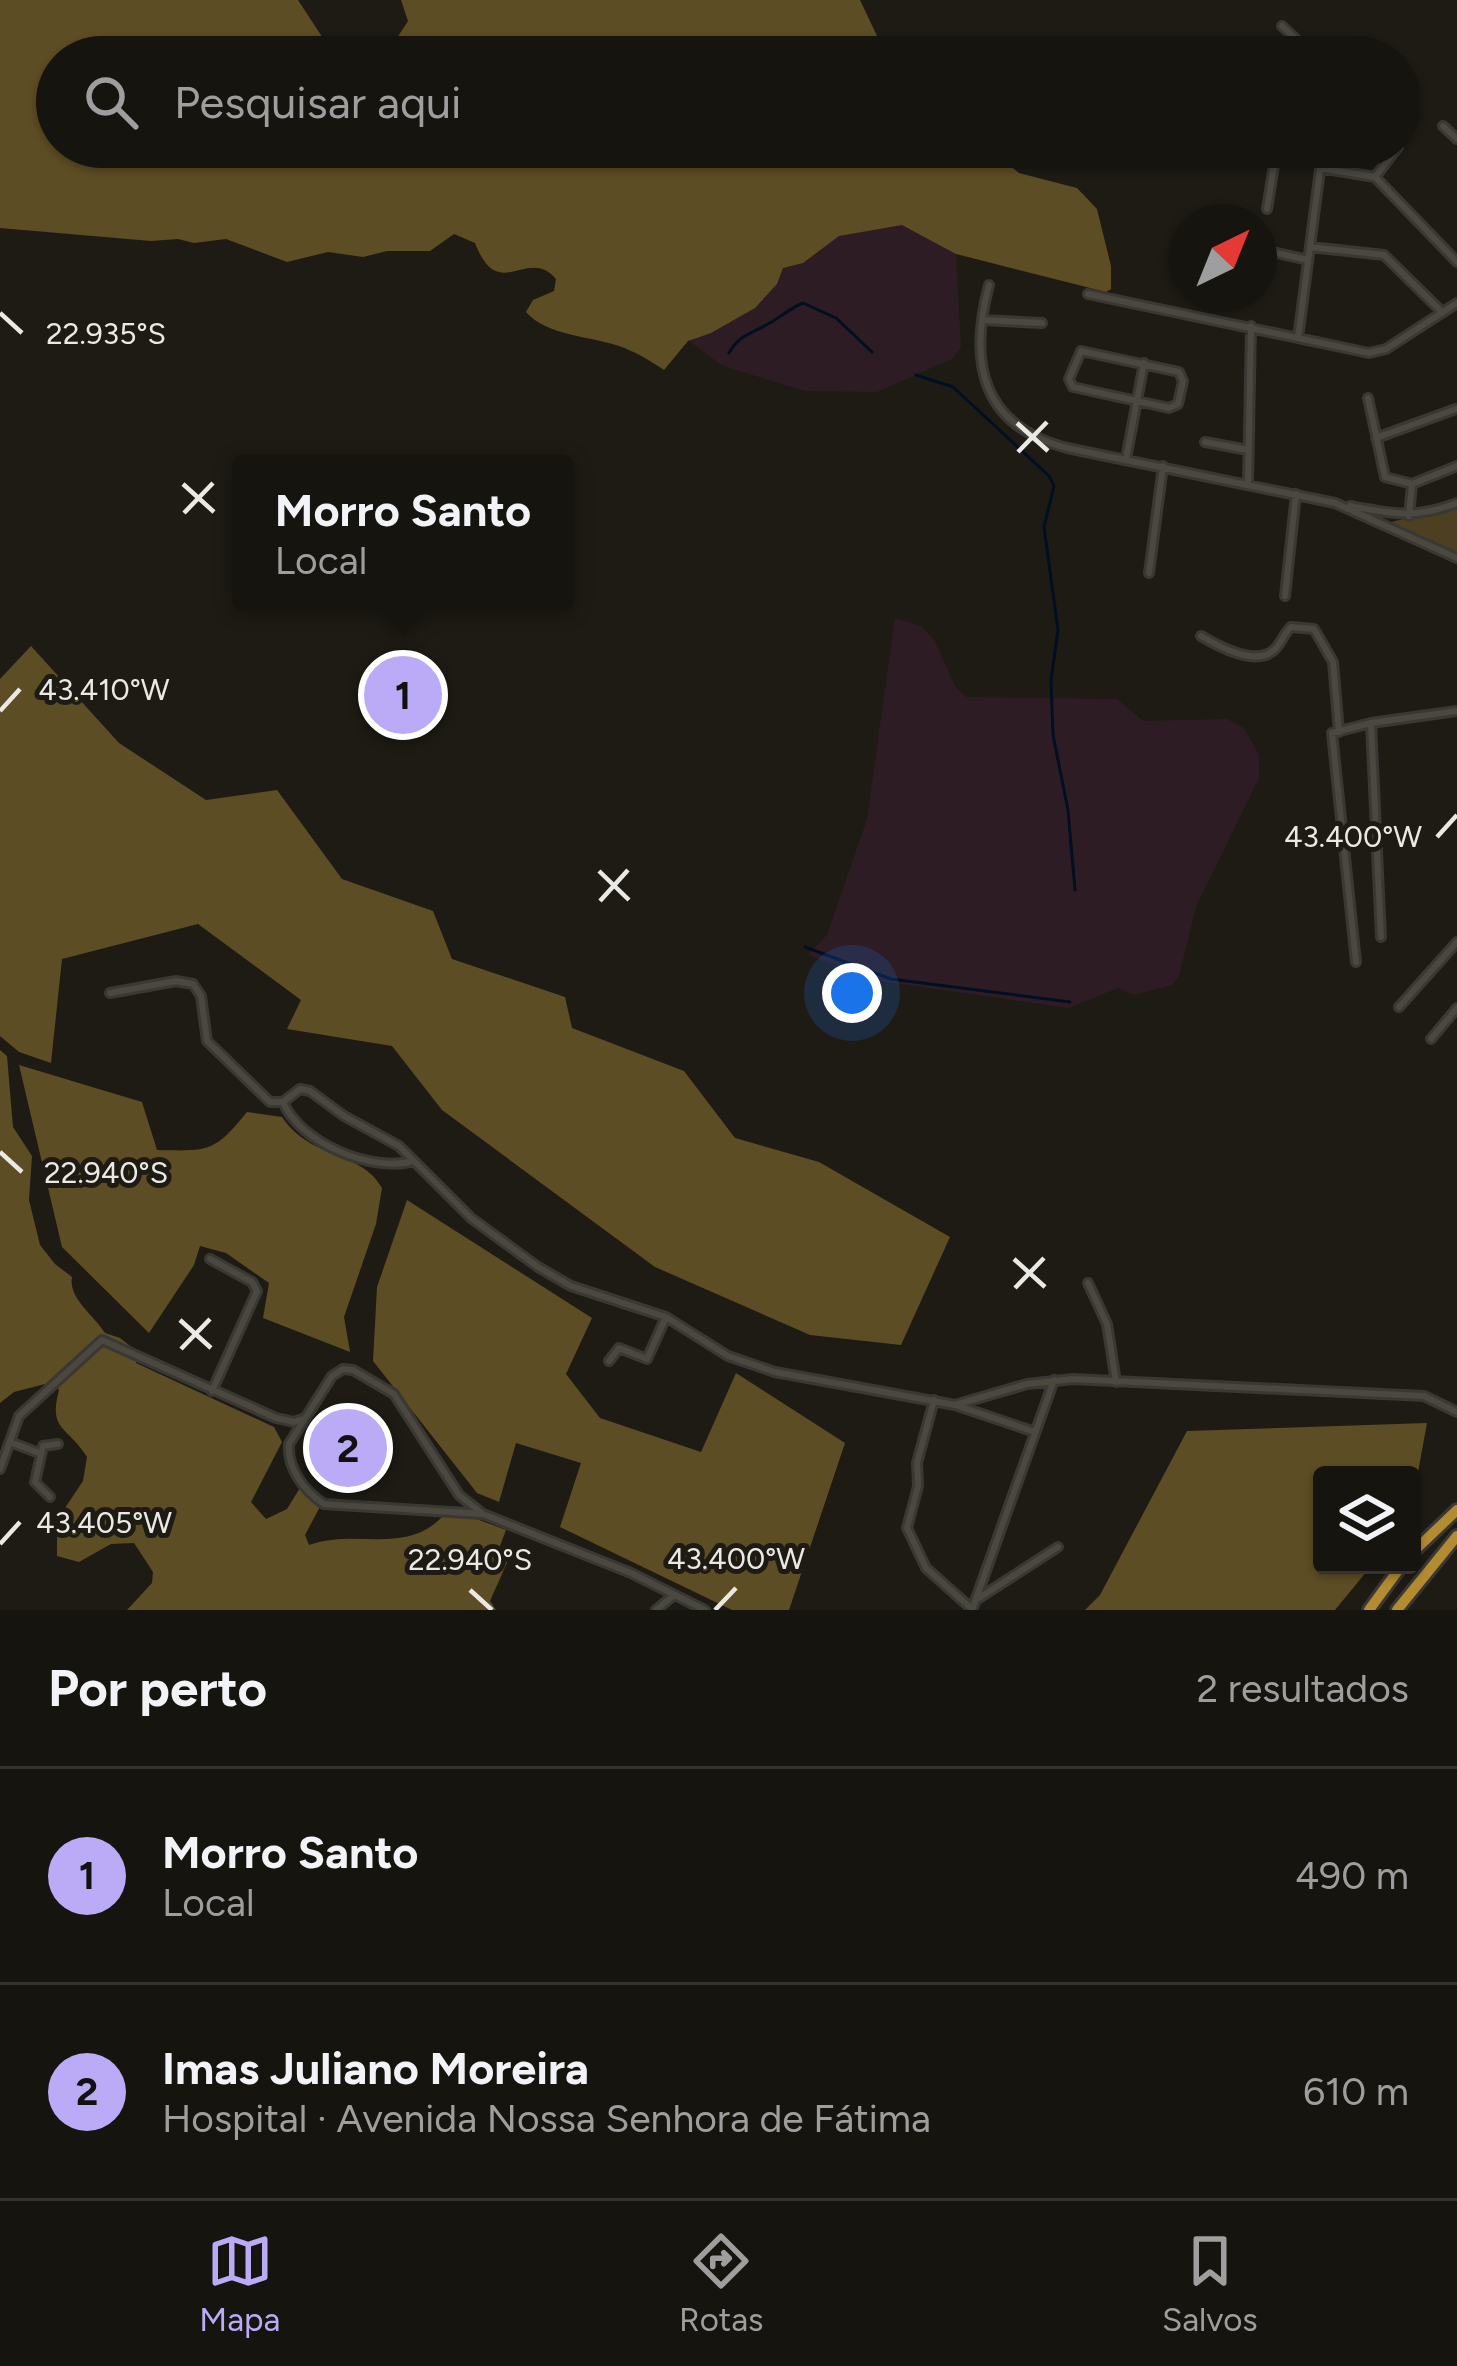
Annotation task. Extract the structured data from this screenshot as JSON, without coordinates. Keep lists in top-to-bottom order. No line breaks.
{"north":"top right","page":{"search":"Pesquisar aqui","popup":["Morro Santo","Local"],"pins":["1","2"],"heading":["Por perto","2 resultados"],"list":[{"mark":"1","name":"Morro Santo","note":"Local","value":"490 m"},{"mark":"2","name":"Imas Juliano Moreira","note":"Hospital · Avenida Nossa Senhora de Fátima","value":"610 m"}],"nav":["Mapa","Rotas","Salvos"]},"coordinates":["22.935°S","43.410°W","43.400°W","22.940°S","43.405°W"]}
